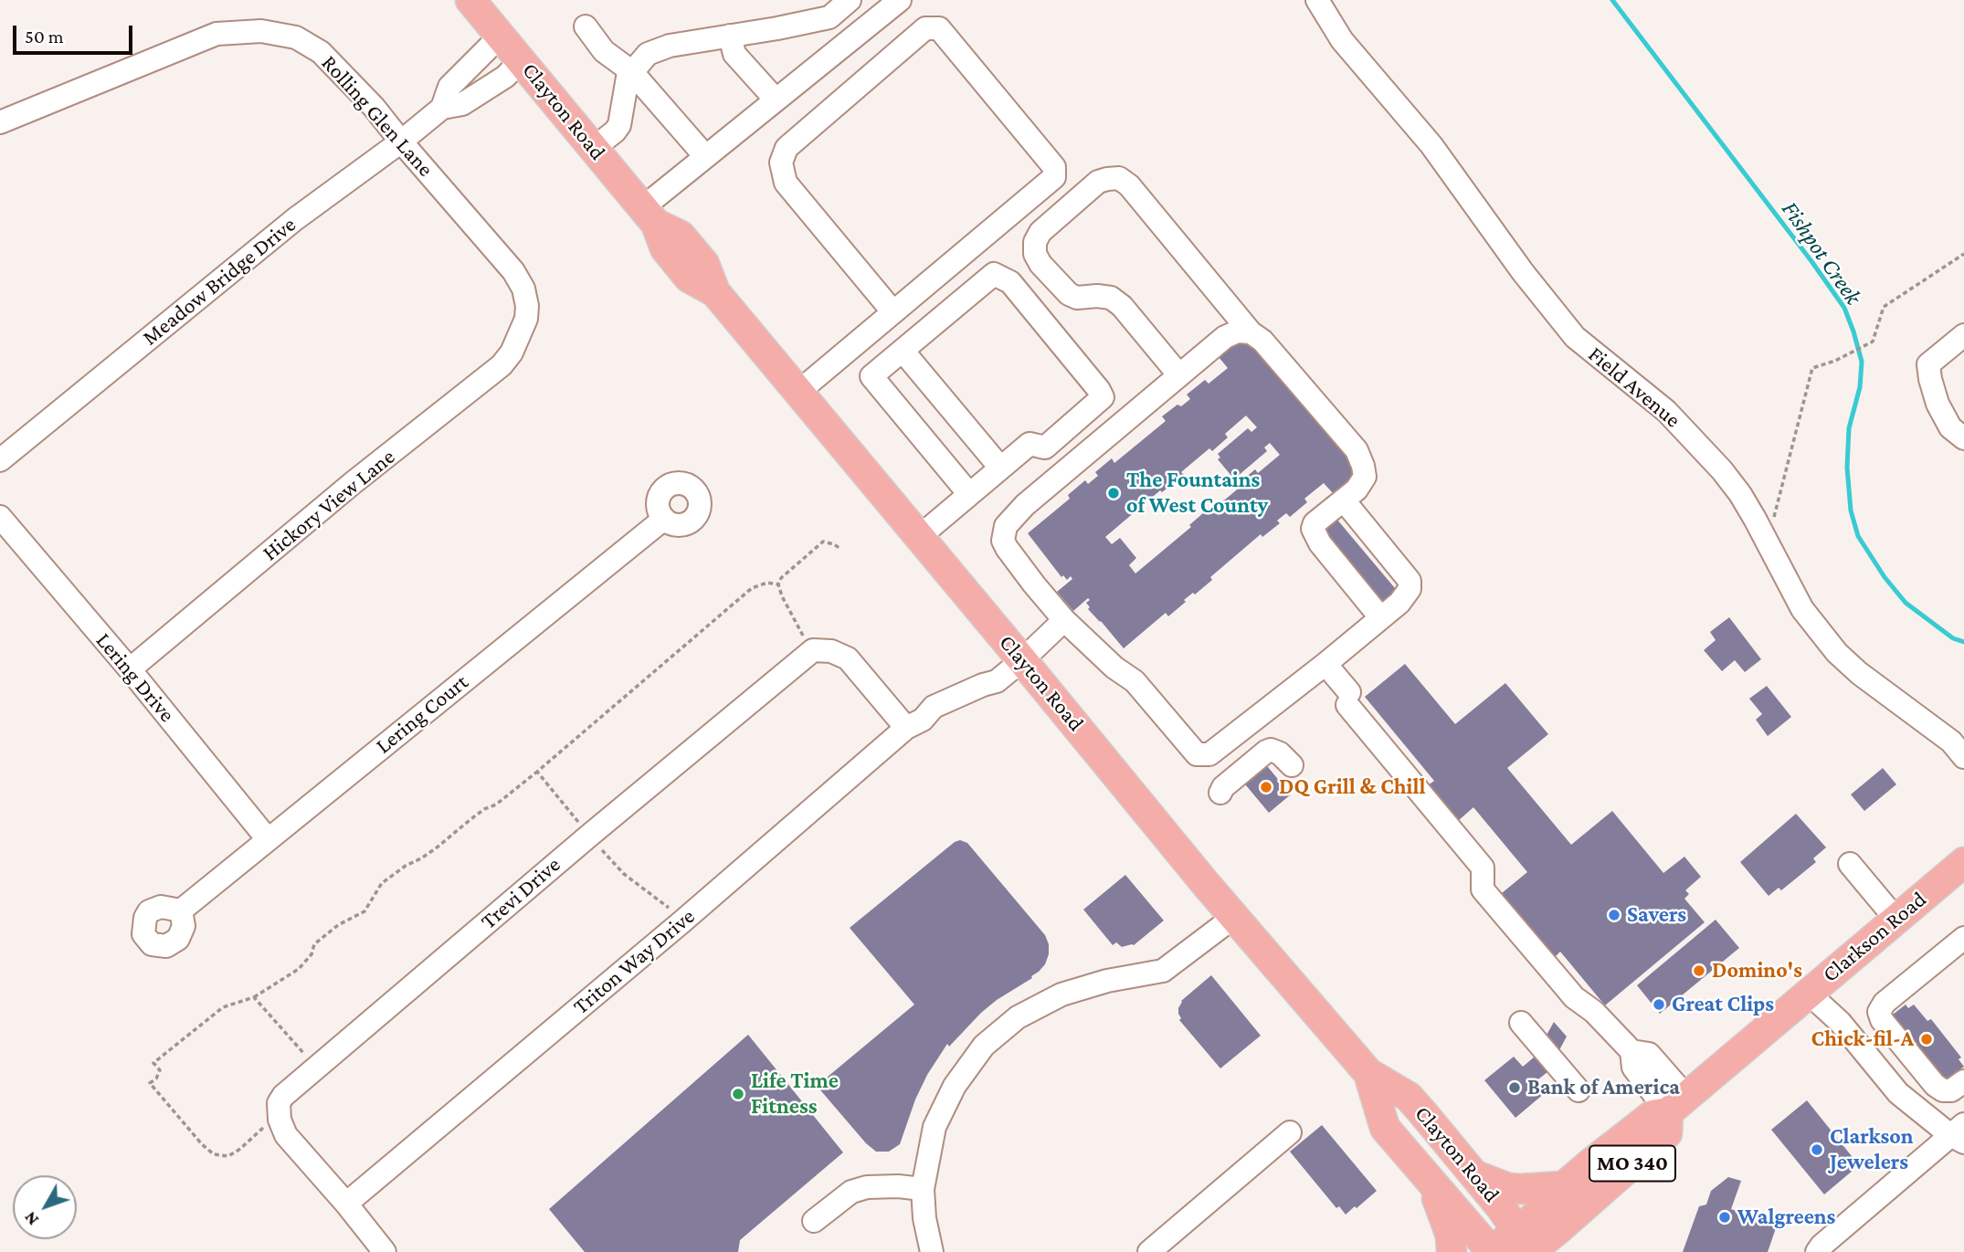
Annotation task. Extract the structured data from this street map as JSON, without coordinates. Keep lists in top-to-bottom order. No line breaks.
{"streets":{"main road":["Clayton Road","Clarkson Road","MO 340"],"street":["Rolling Glen Lane","Meadow Bridge Drive","Field Avenue","Hickory View Lane","Lering Drive","Lering Court","Trevi Drive","Triton Way Drive"]},"crossings":[["Clayton Road","Meadow Bridge Drive"],["Clayton Road","Clarkson Road"],["Rolling Glen Lane","Meadow Bridge Drive"],["Rolling Glen Lane","Hickory View Lane"],["Hickory View Lane","Lering Drive"],["Lering Drive","Lering Court"],["Trevi Drive","Triton Way Drive"]],"water":["Fishpot Creek"],"places":["The Fountains of West County","DQ Grill & Chill","Savers","Domino's","Great Clips","Chick-fil-A","Bank of America","Life Time Fitness","Clarkson Jewelers","Walgreens"],"scale_bar":"50 m","north":"bottom left"}
